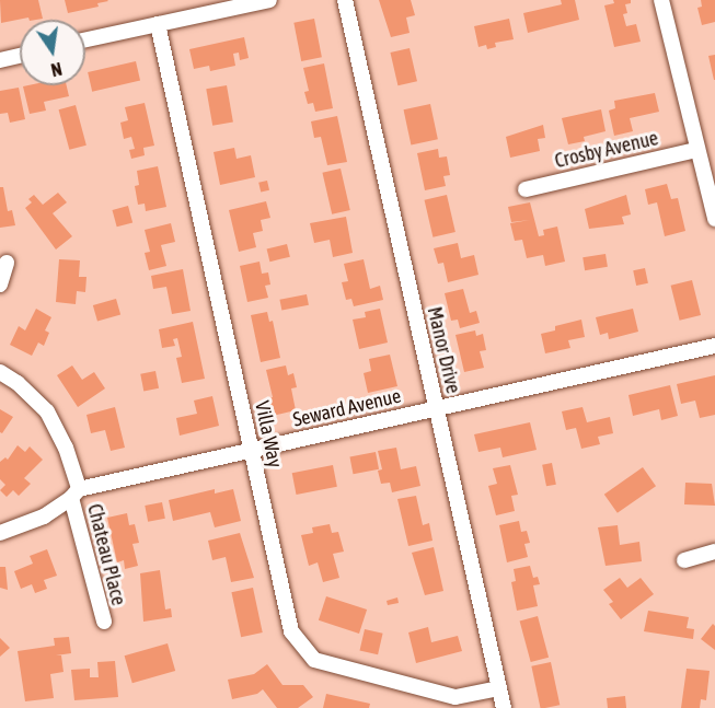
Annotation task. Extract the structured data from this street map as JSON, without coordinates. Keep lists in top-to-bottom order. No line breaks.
{"streets":{"street":["Crosby Avenue","Manor Drive","Seward Avenue","Villa Way","Chateau Place"]},"crossings":[["Manor Drive","Seward Avenue"],["Manor Drive","Villa Way"],["Seward Avenue","Villa Way"],["Seward Avenue","Chateau Place"]],"north":"bottom"}
